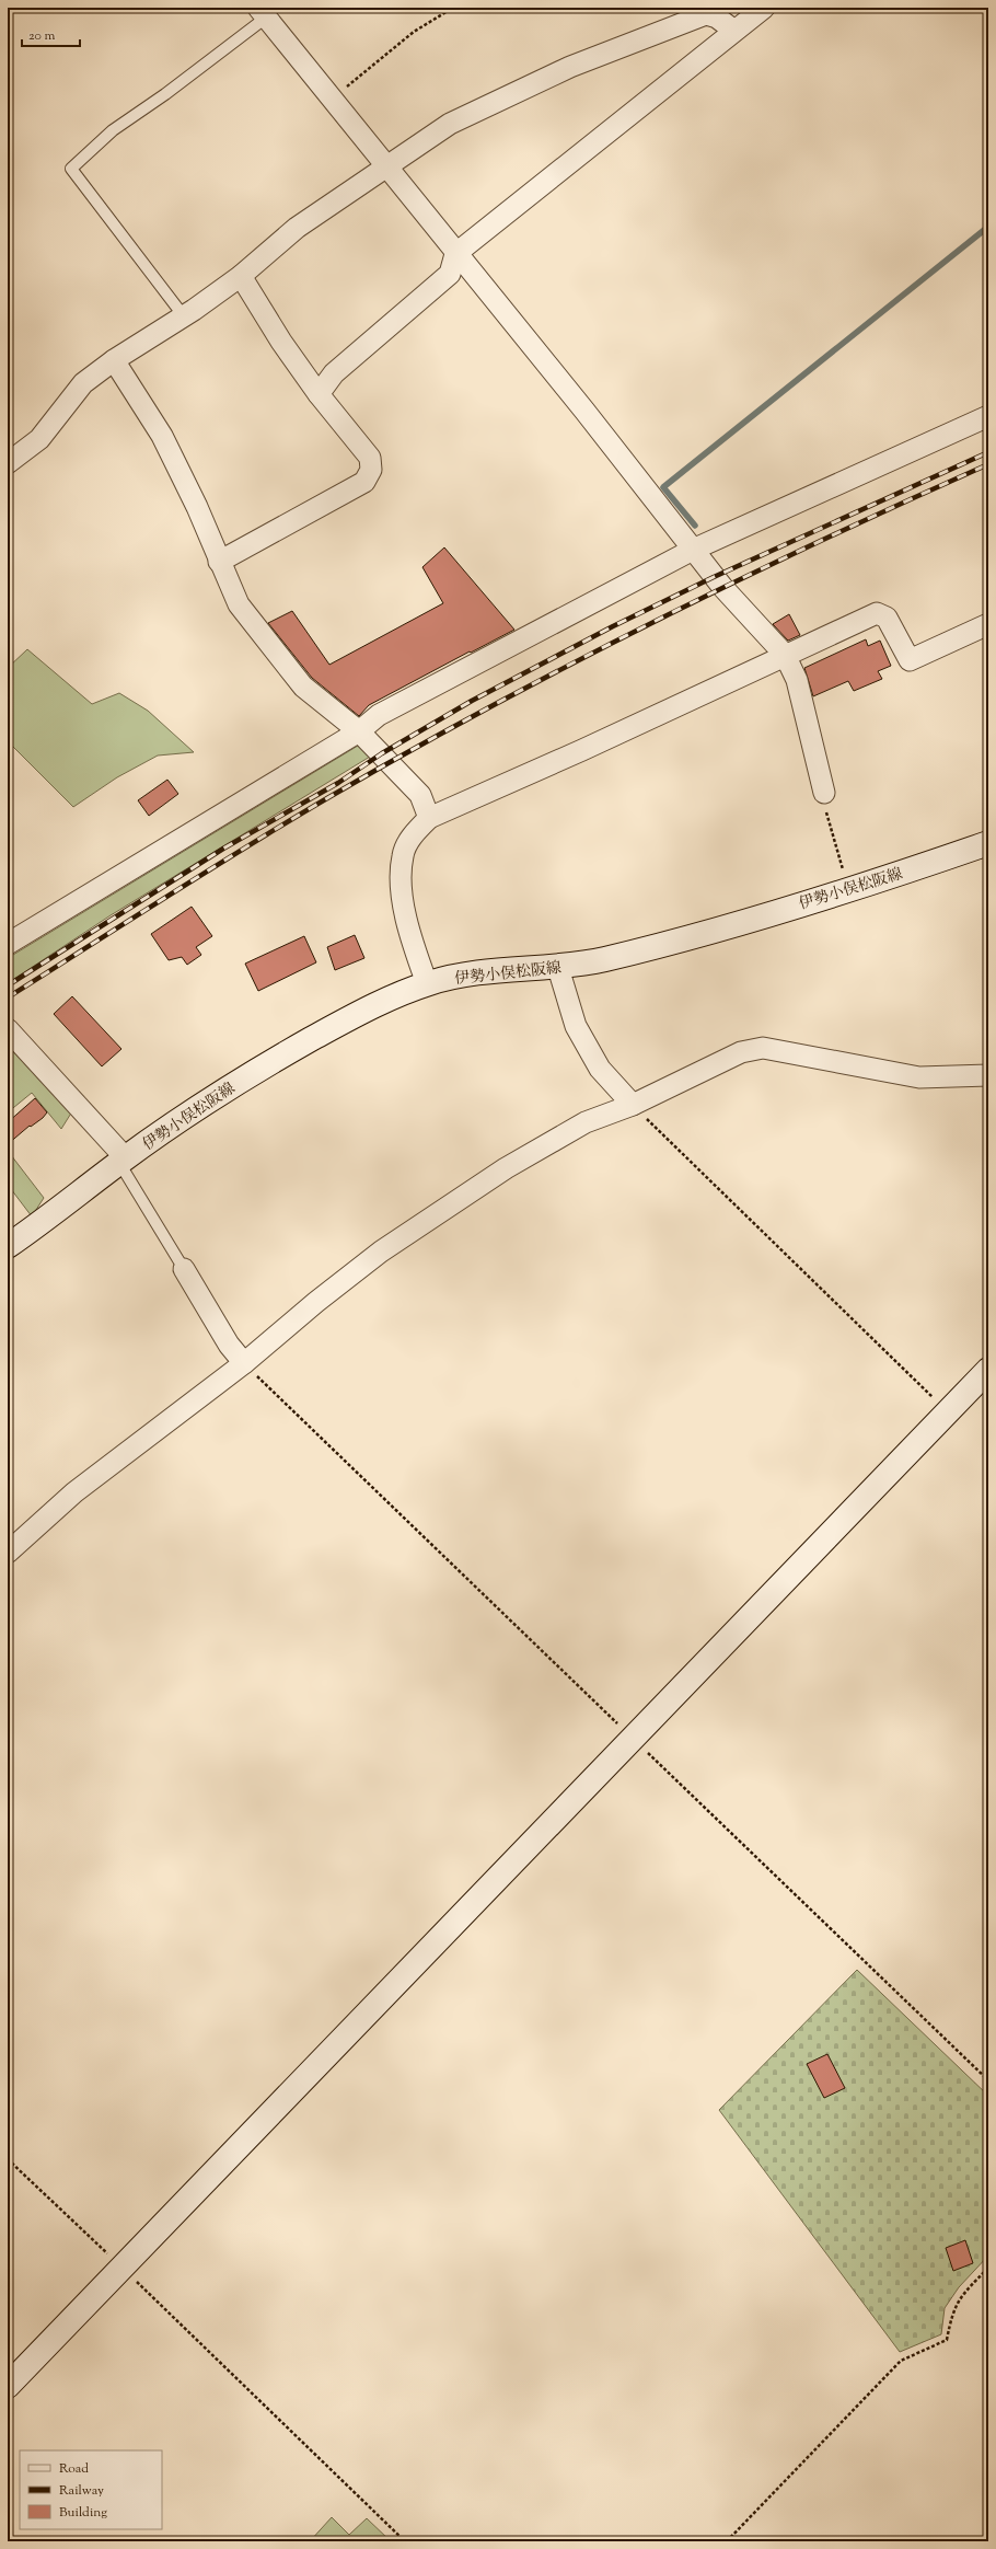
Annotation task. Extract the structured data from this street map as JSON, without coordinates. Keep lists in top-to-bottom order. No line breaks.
{"streets":{"street":["伊勢小俣松阪線"]},"legend":["Road","Railway","Building"],"scale_bar":"20 m"}
